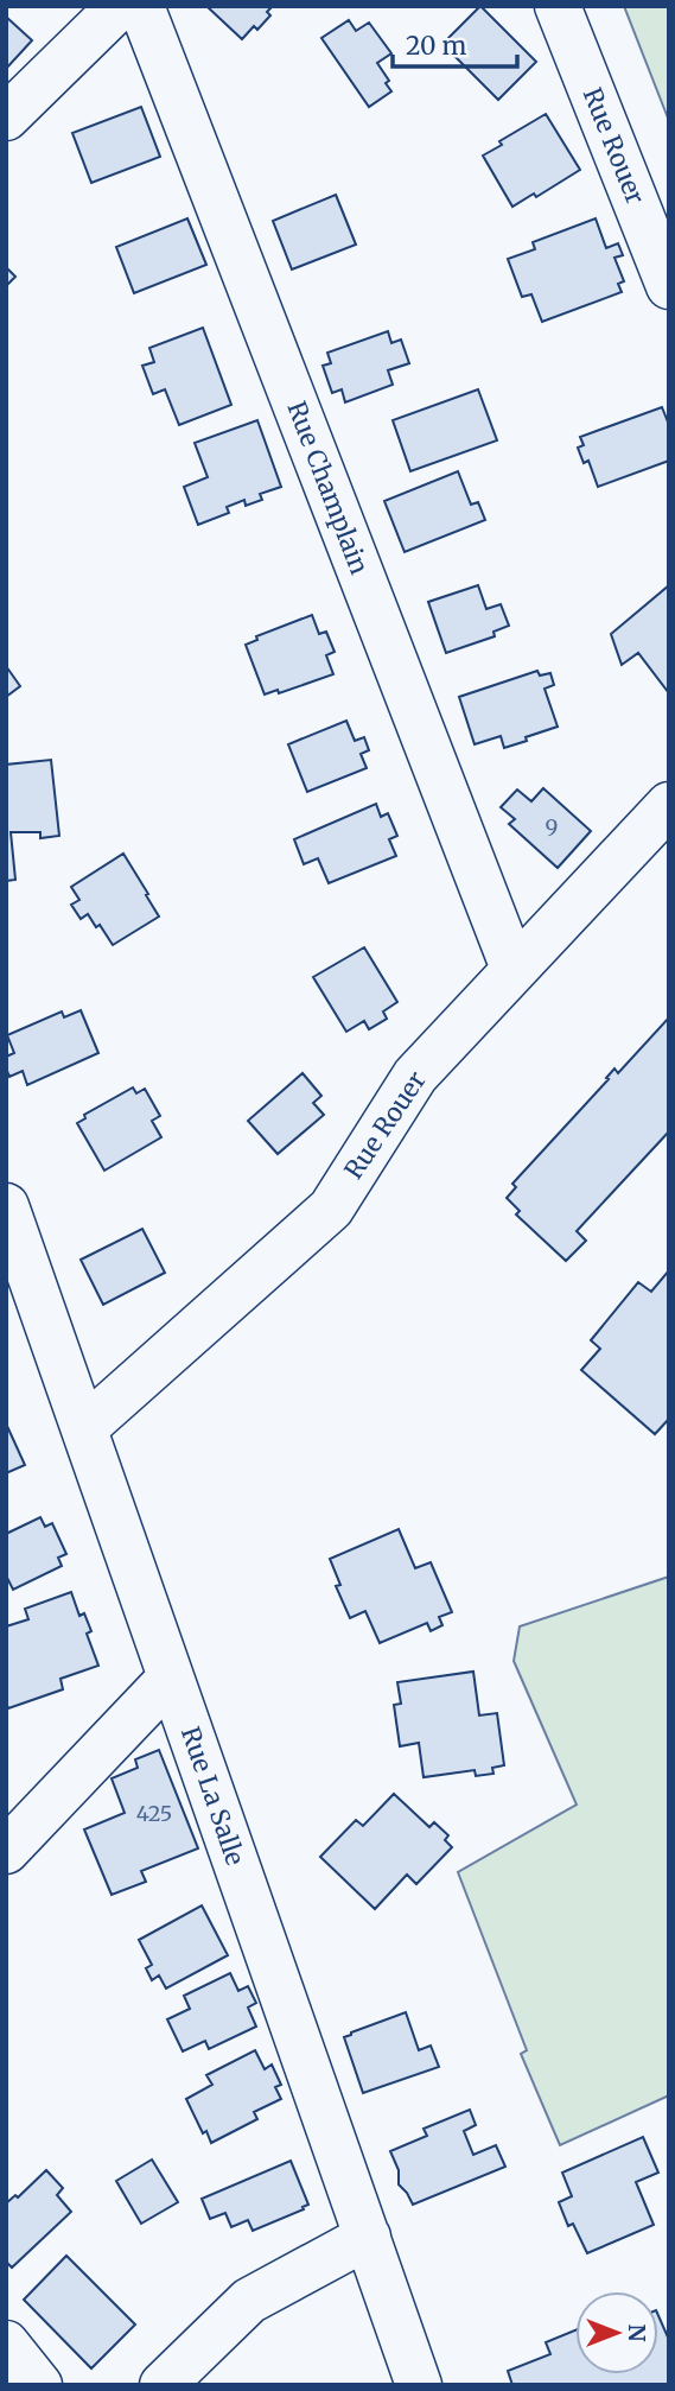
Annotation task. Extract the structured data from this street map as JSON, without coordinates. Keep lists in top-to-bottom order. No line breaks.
{"streets":{"street":["Rue Rouer","Rue Champlain","Rue La Salle"]},"crossings":[["Rue Rouer","Rue Champlain"],["Rue Rouer","Rue La Salle"]],"house_numbers":["9","425"],"scale_bar":"20 m","north":"right"}
